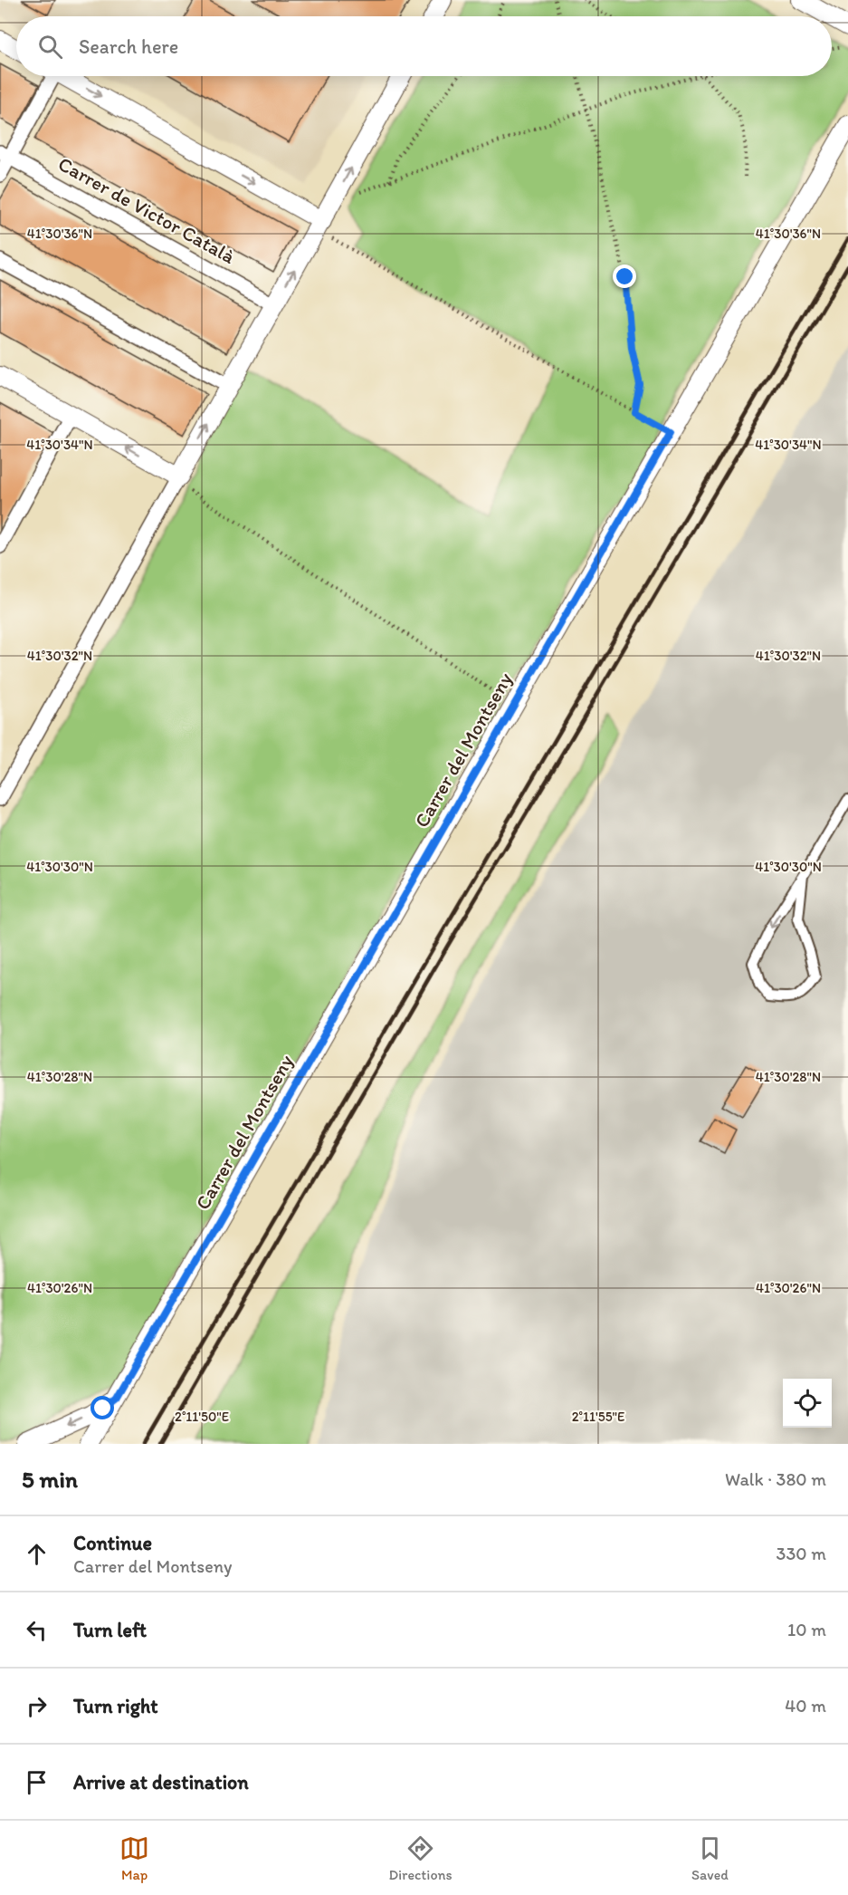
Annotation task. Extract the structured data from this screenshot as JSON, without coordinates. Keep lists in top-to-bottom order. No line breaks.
{"streets":{"street":["Carrer de Victor Català","Carrer del Montseny"]},"page":{"search":"Search here","heading":["5 min","Walk · 380 m"],"list":[["Continue","Carrer del Montseny","330 m"],["Turn left","10 m"],["Turn right","40 m"],"Arrive at destination"],"nav":["Map","Directions","Saved"]},"coordinates":["41°30'36\"N","41°30'34\"N","41°30'32\"N","41°30'30\"N","41°30'28\"N","41°30'26\"N","2°11'50\"E","2°11'55\"E"]}
